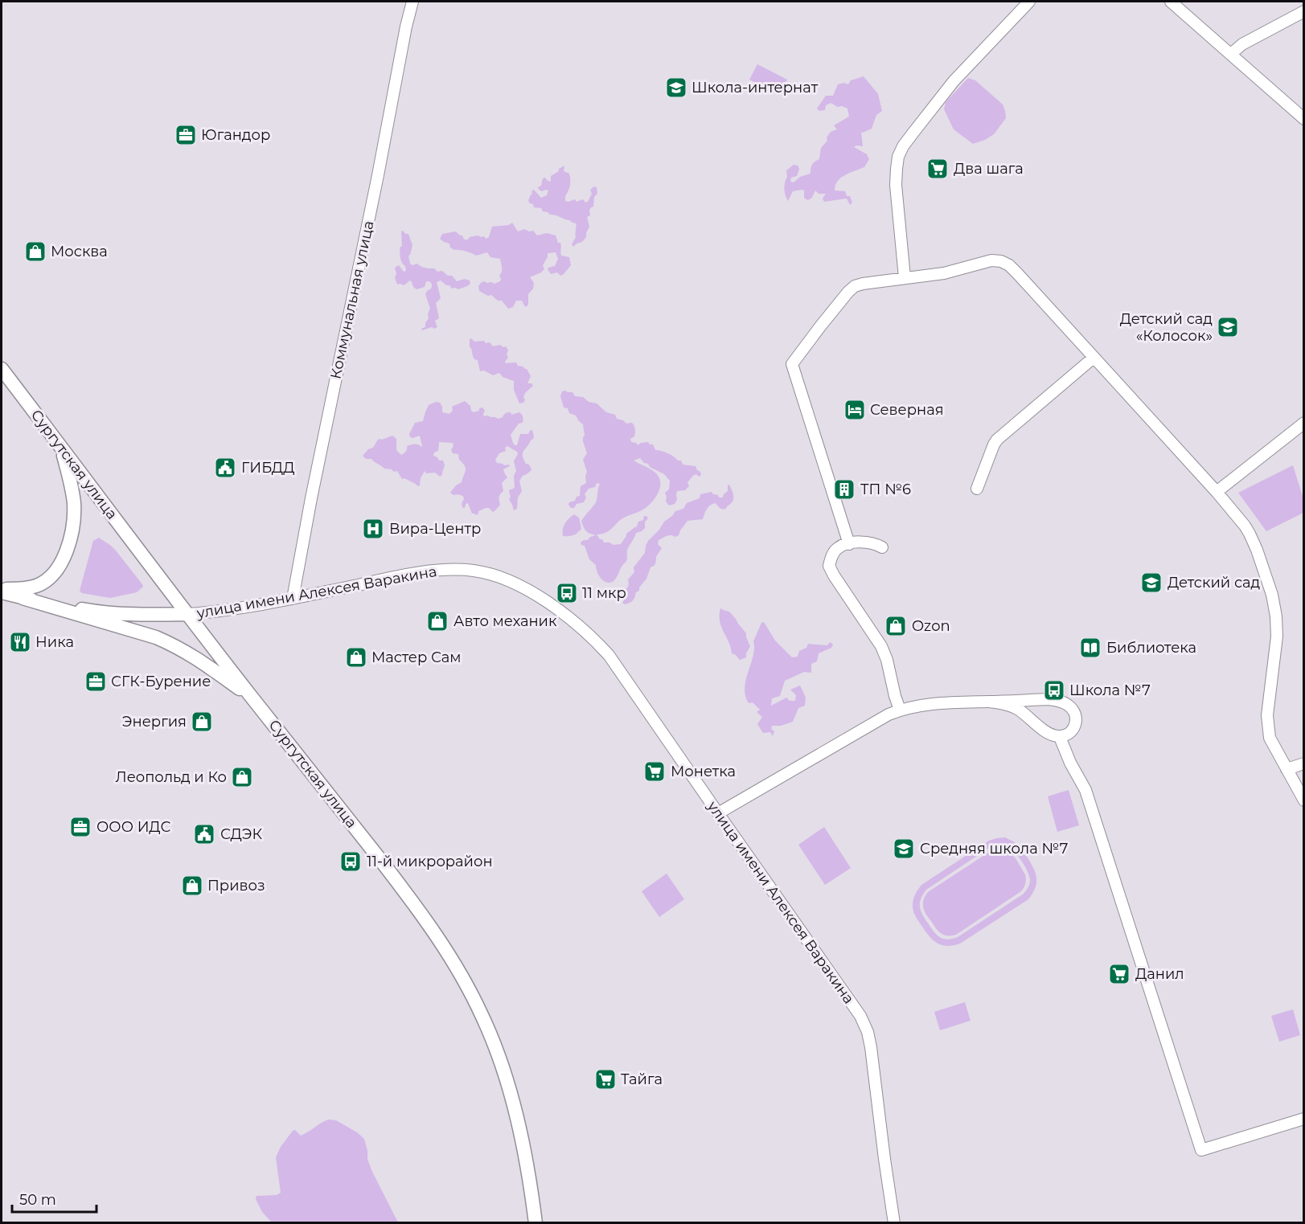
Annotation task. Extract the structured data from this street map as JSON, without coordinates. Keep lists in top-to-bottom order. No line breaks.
{"streets":{"main road":["Сургутская улица"],"street":["Коммунальная улица","улица имени Алексея Варакина"]},"crossings":[["Коммунальная улица","улица имени Алексея Варакина"],["Сургутская улица","улица имени Алексея Варакина"]],"places":{"school or university":["Школа-интернат","Детский сад «Колосок»","Детский сад","Средняя школа №7"],"office":["Югандор","СГК-Бурение","ООО ИДС"],"supermarket":["Два шага","Монетка","Данил","Тайга"],"shop":["Москва","Авто механик","Ozon","Мастер Сам","Энергия","Леопольд и Ко","Привоз"],"hotel":["Северная"],"public building":["ГИБДД","СДЭК"],"building":["ТП №6"],"hospital":["Вира-Центр"],"bus stop":["11 мкр","Школа №7","11-й микрорайон"],"restaurant":["Ника"],"library":["Библиотека"]},"scale_bar":"50 m"}
